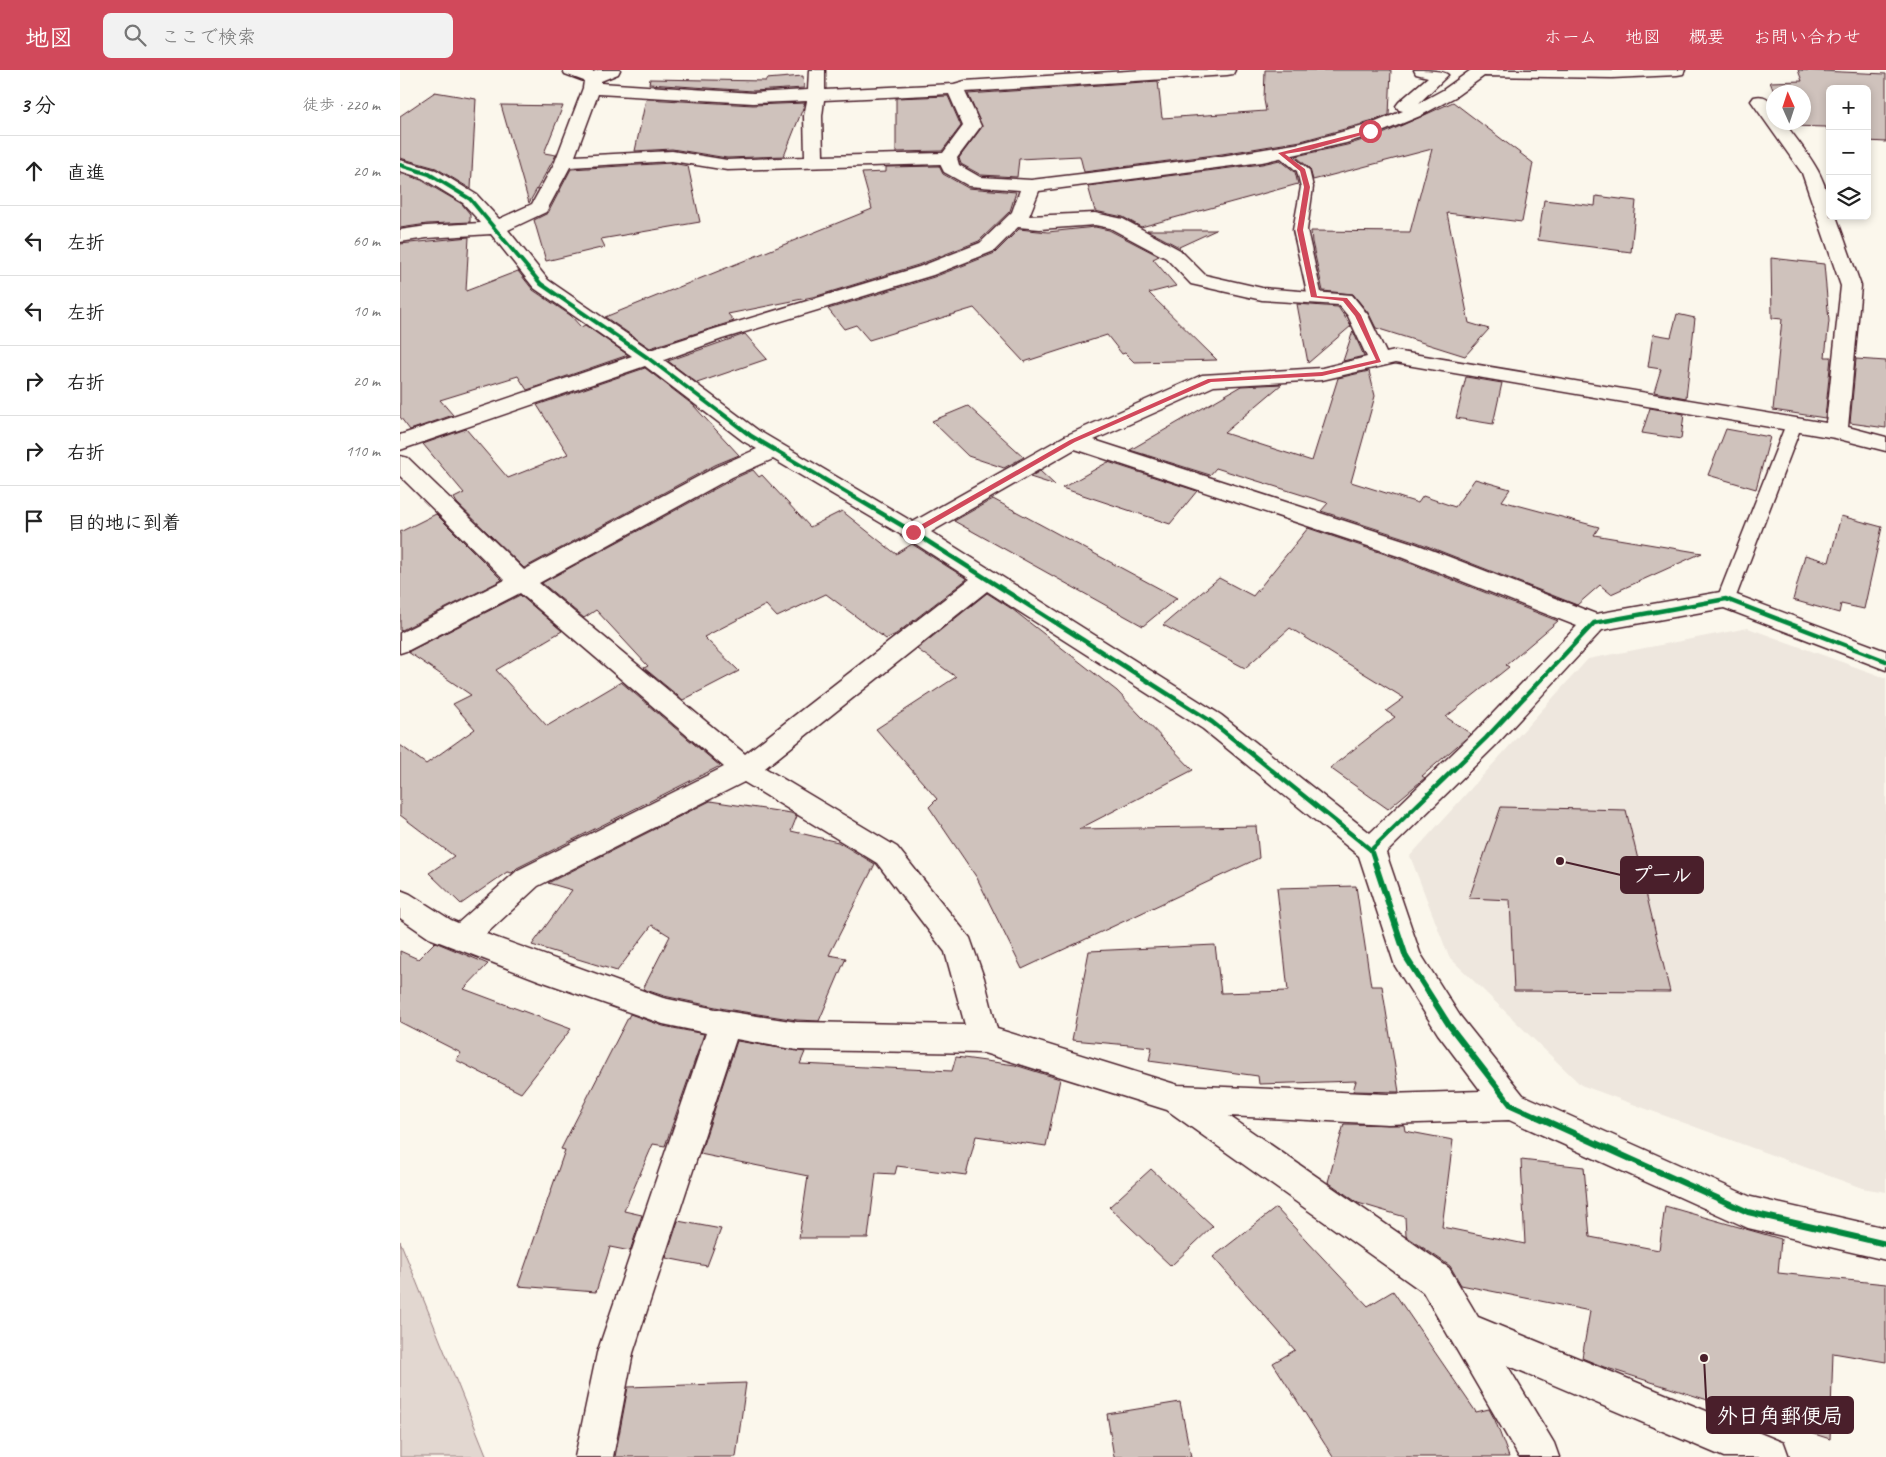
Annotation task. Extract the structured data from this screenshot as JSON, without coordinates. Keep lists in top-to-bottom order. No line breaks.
{"places":["プール","外日角郵便局"],"north":"top","page":{"header":"地図","search":"ここで検索","nav":["ホーム","地図","概要","お問い合わせ"],"heading":["3 分","徒歩 · 220 m"],"map_buttons":["+","−"],"list":[["直進","20 m"],["左折","60 m"],["左折","10 m"],["右折","20 m"],["右折","110 m"],"目的地に到着"]}}
